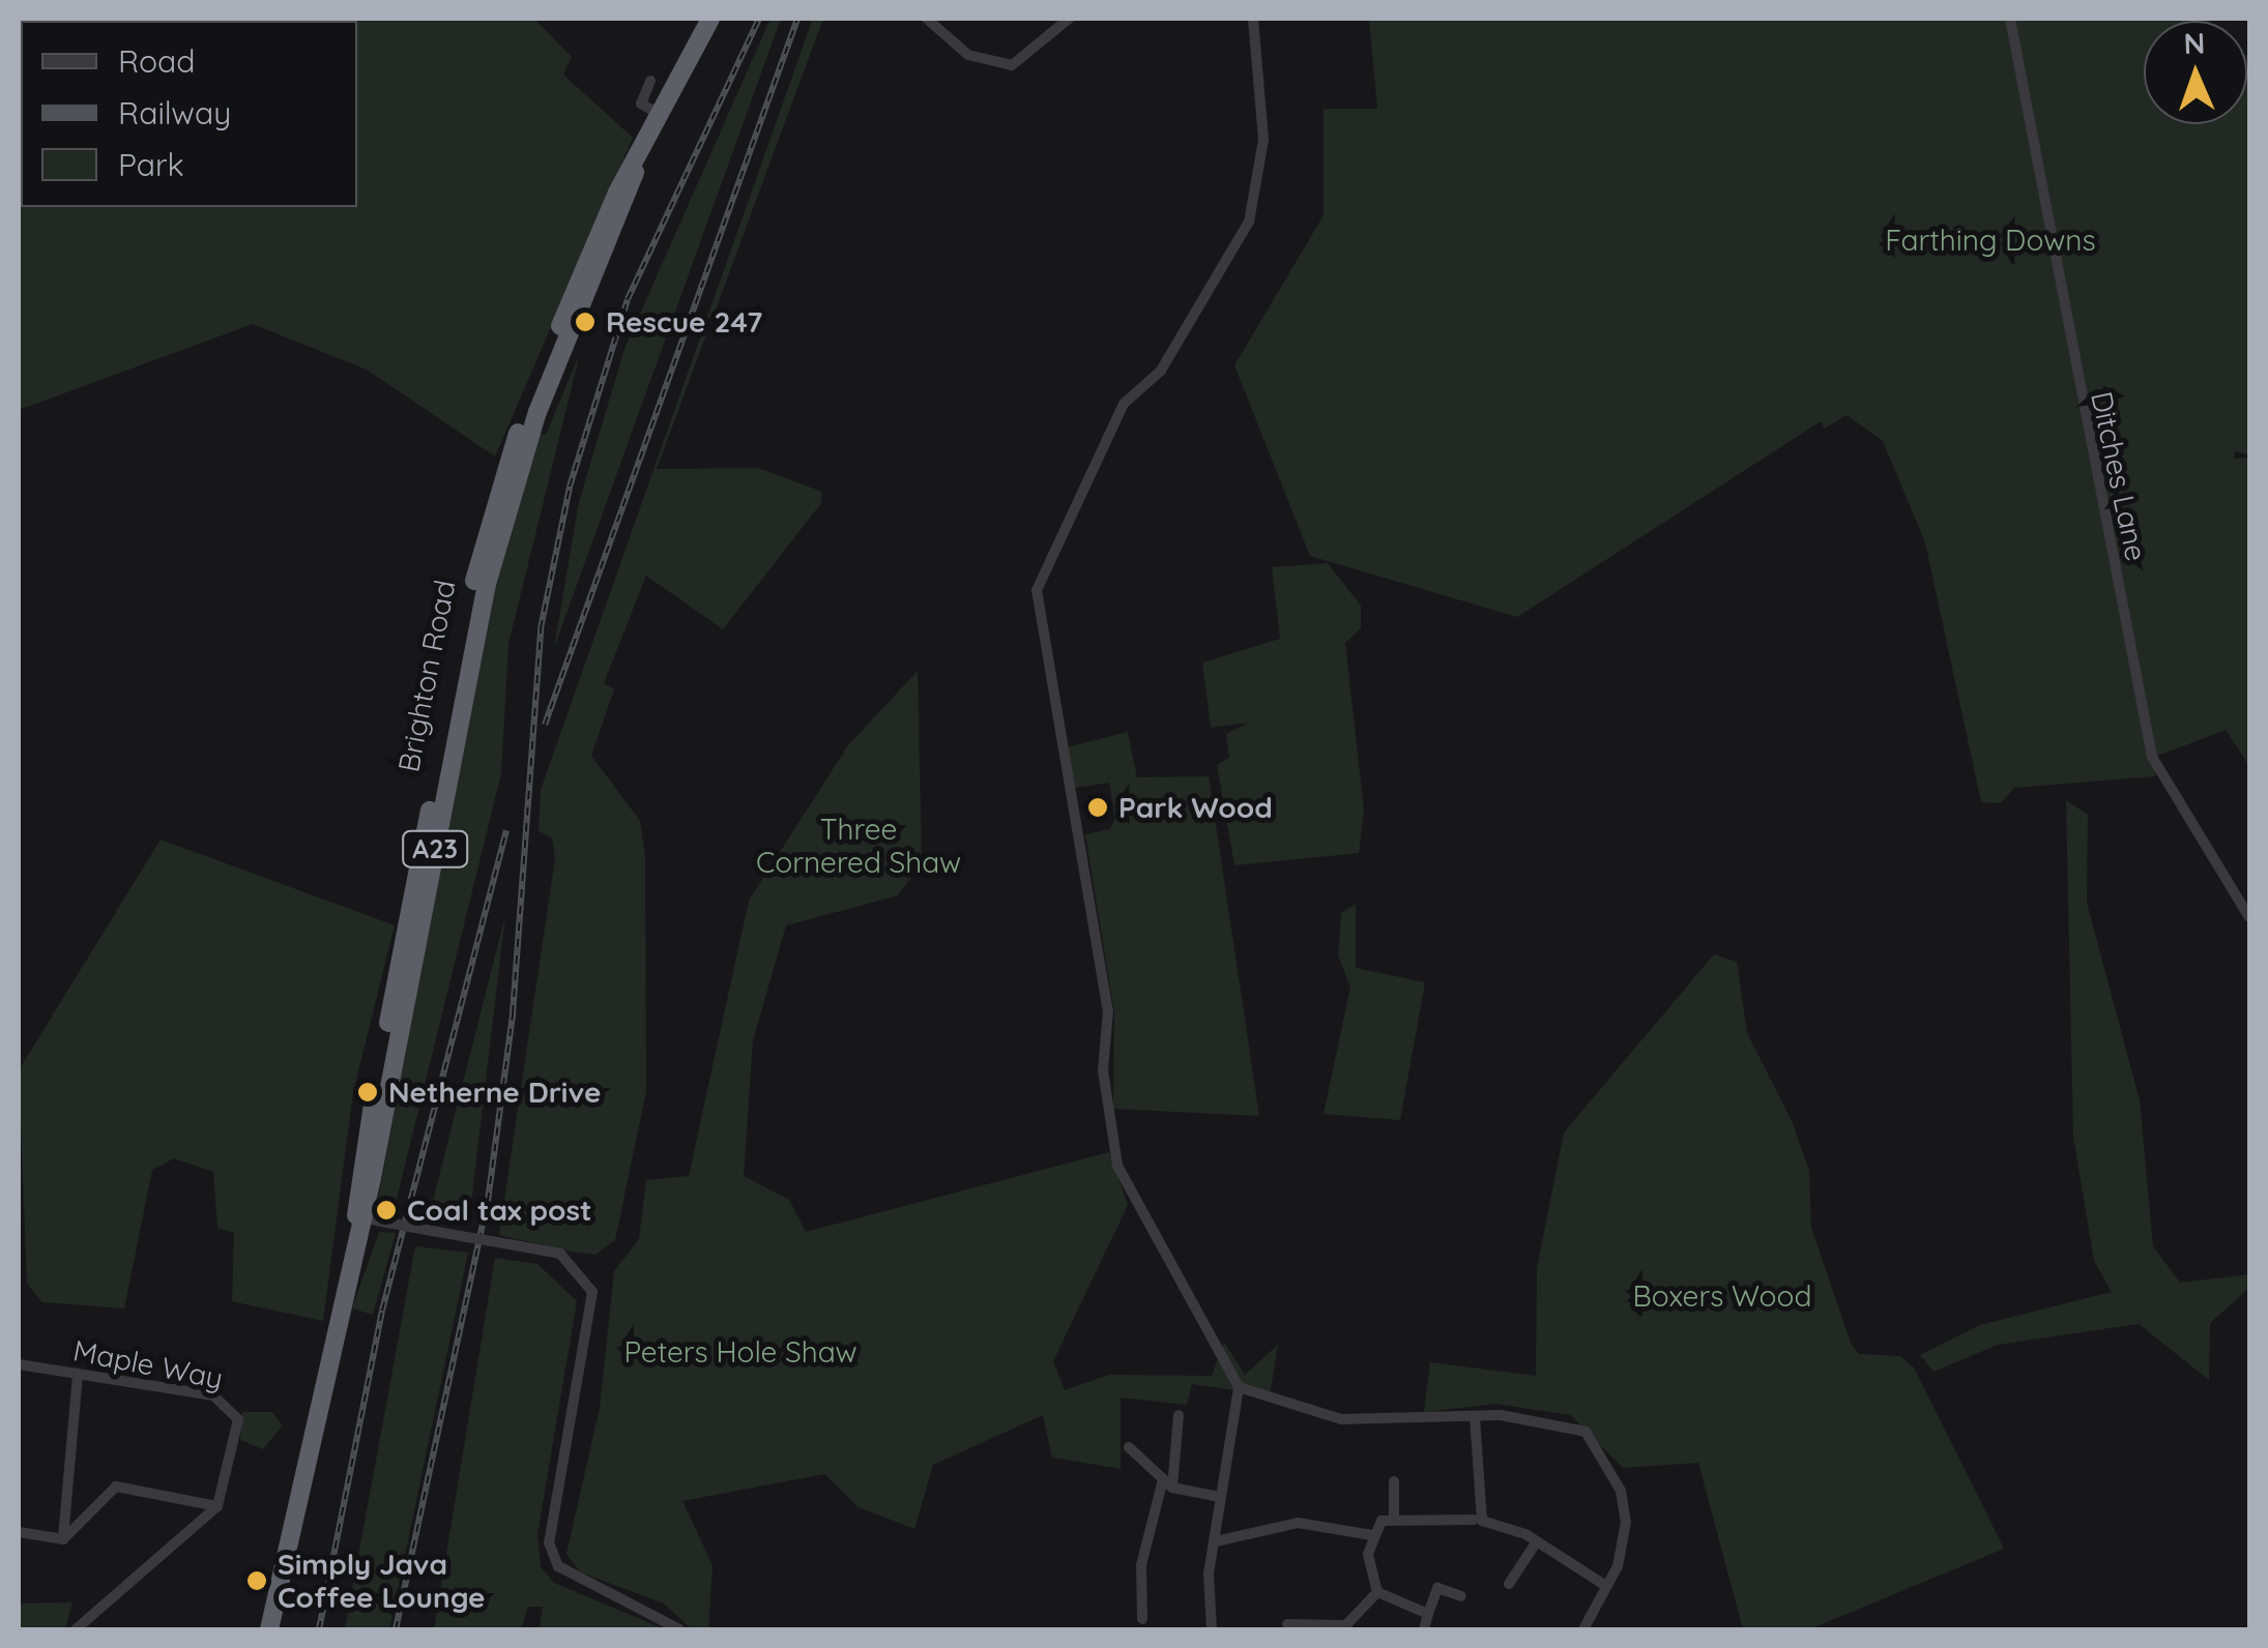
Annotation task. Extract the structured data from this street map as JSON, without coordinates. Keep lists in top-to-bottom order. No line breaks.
{"streets":{"highway":["Brighton Road","A23"],"street":["Ditches Lane","Maple Way"]},"parks":["Farthing Downs","Three Cornered Shaw","Boxers Wood","Peters Hole Shaw"],"places":["Rescue 247","Park Wood","Netherne Drive","Coal tax post","Simply Java Coffee Lounge"],"legend":["Road","Railway","Park"],"north":"top"}
